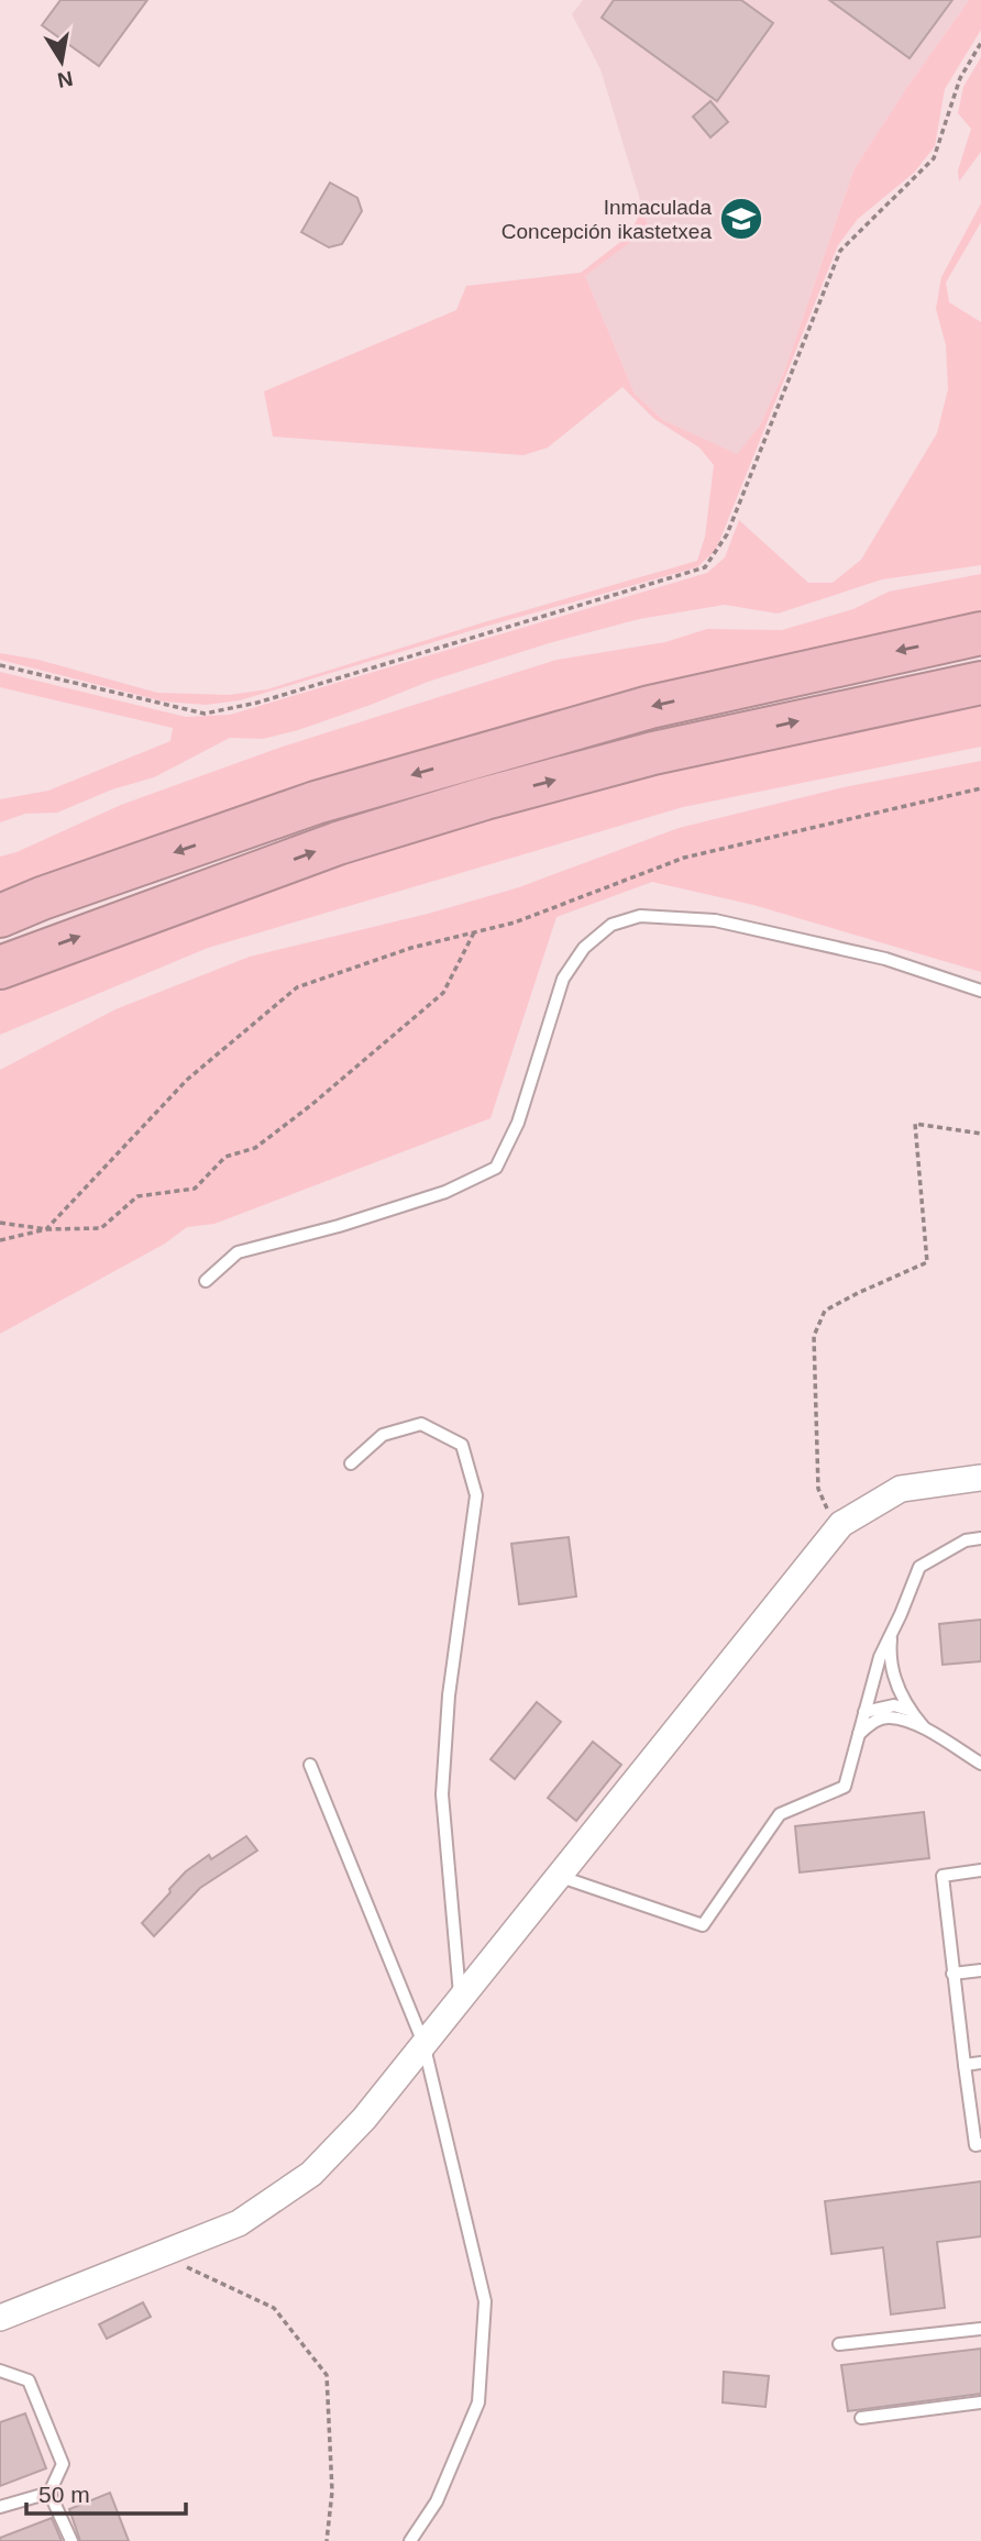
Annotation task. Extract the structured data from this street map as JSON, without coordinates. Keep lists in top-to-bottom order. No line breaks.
{"places":{"school or university":["Inmaculada Concepción ikastetxea"]},"scale_bar":"50 m","north":"bottom"}
